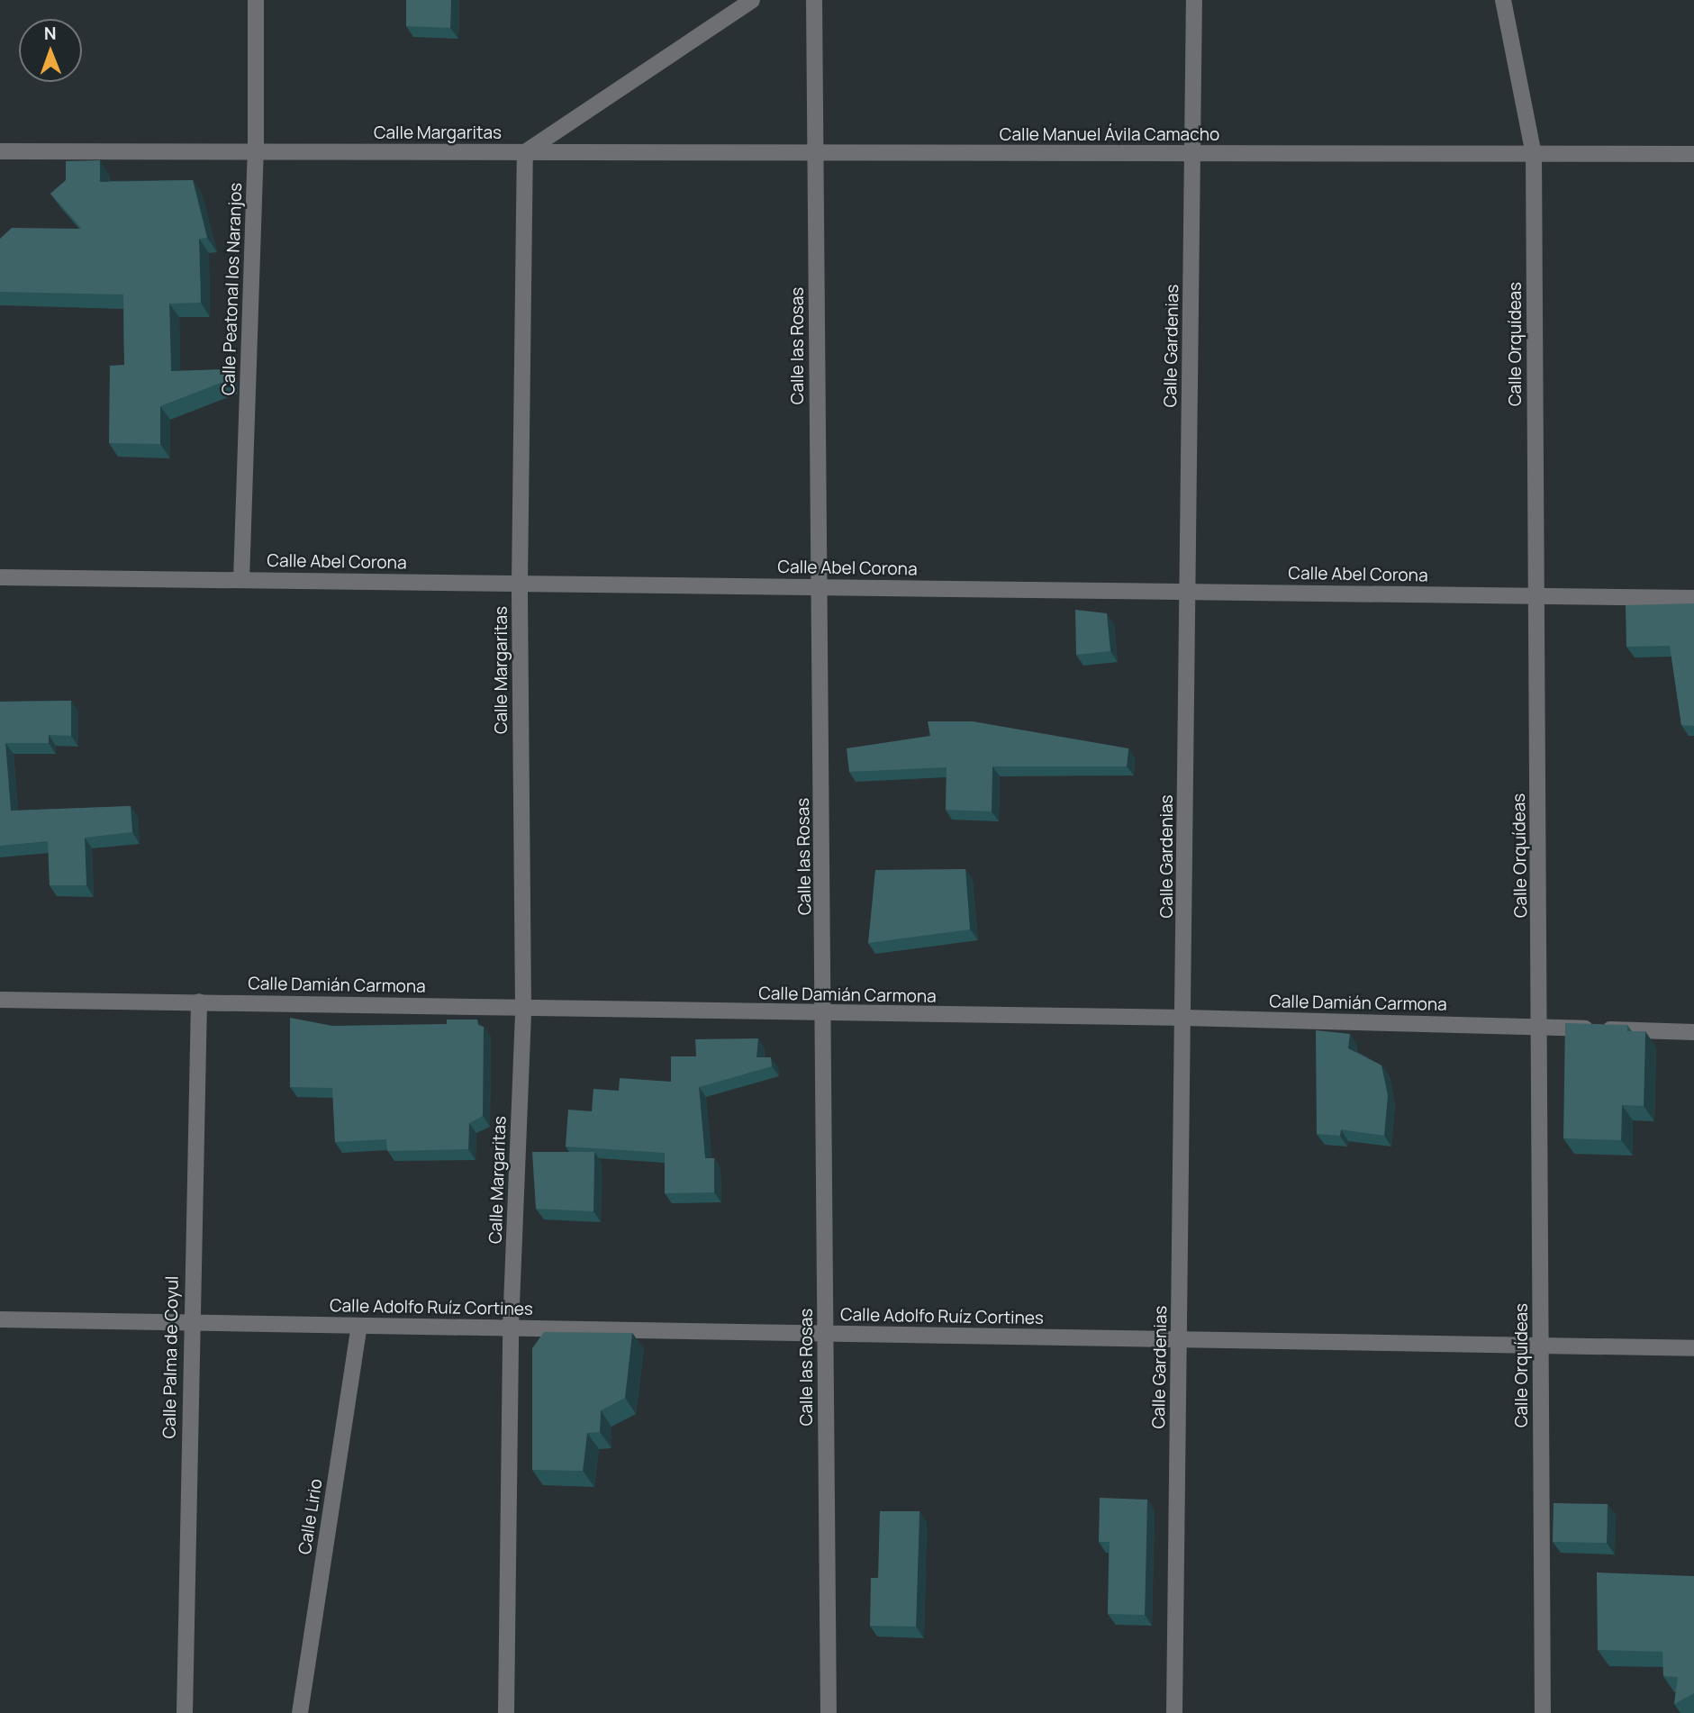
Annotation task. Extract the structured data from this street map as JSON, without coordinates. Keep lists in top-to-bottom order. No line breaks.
{"streets":{"street":["Calle Margaritas","Calle Manuel Ávila Camacho","Calle Peatonal los Naranjos","Calle Orquídeas","Calle las Rosas","Calle Gardenias","Calle Abel Corona","Calle Damián Carmona","Calle Adolfo Ruíz Cortines","Calle Palma de Coyul","Calle Lirio"]},"crossings":[["Calle Margaritas","Calle Manuel Ávila Camacho"],["Calle Margaritas","Calle Peatonal los Naranjos"],["Calle Margaritas","Calle Abel Corona"],["Calle Margaritas","Calle Damián Carmona"],["Calle Margaritas","Calle Adolfo Ruíz Cortines"],["Calle Manuel Ávila Camacho","Calle Orquídeas"],["Calle Manuel Ávila Camacho","Calle las Rosas"],["Calle Manuel Ávila Camacho","Calle Gardenias"],["Calle Peatonal los Naranjos","Calle Abel Corona"],["Calle Orquídeas","Calle Abel Corona"],["Calle Orquídeas","Calle Damián Carmona"],["Calle Orquídeas","Calle Adolfo Ruíz Cortines"],["Calle las Rosas","Calle Abel Corona"],["Calle las Rosas","Calle Damián Carmona"],["Calle las Rosas","Calle Adolfo Ruíz Cortines"],["Calle Gardenias","Calle Abel Corona"],["Calle Gardenias","Calle Damián Carmona"],["Calle Gardenias","Calle Adolfo Ruíz Cortines"],["Calle Damián Carmona","Calle Palma de Coyul"],["Calle Adolfo Ruíz Cortines","Calle Palma de Coyul"],["Calle Adolfo Ruíz Cortines","Calle Lirio"]],"north":"top"}
